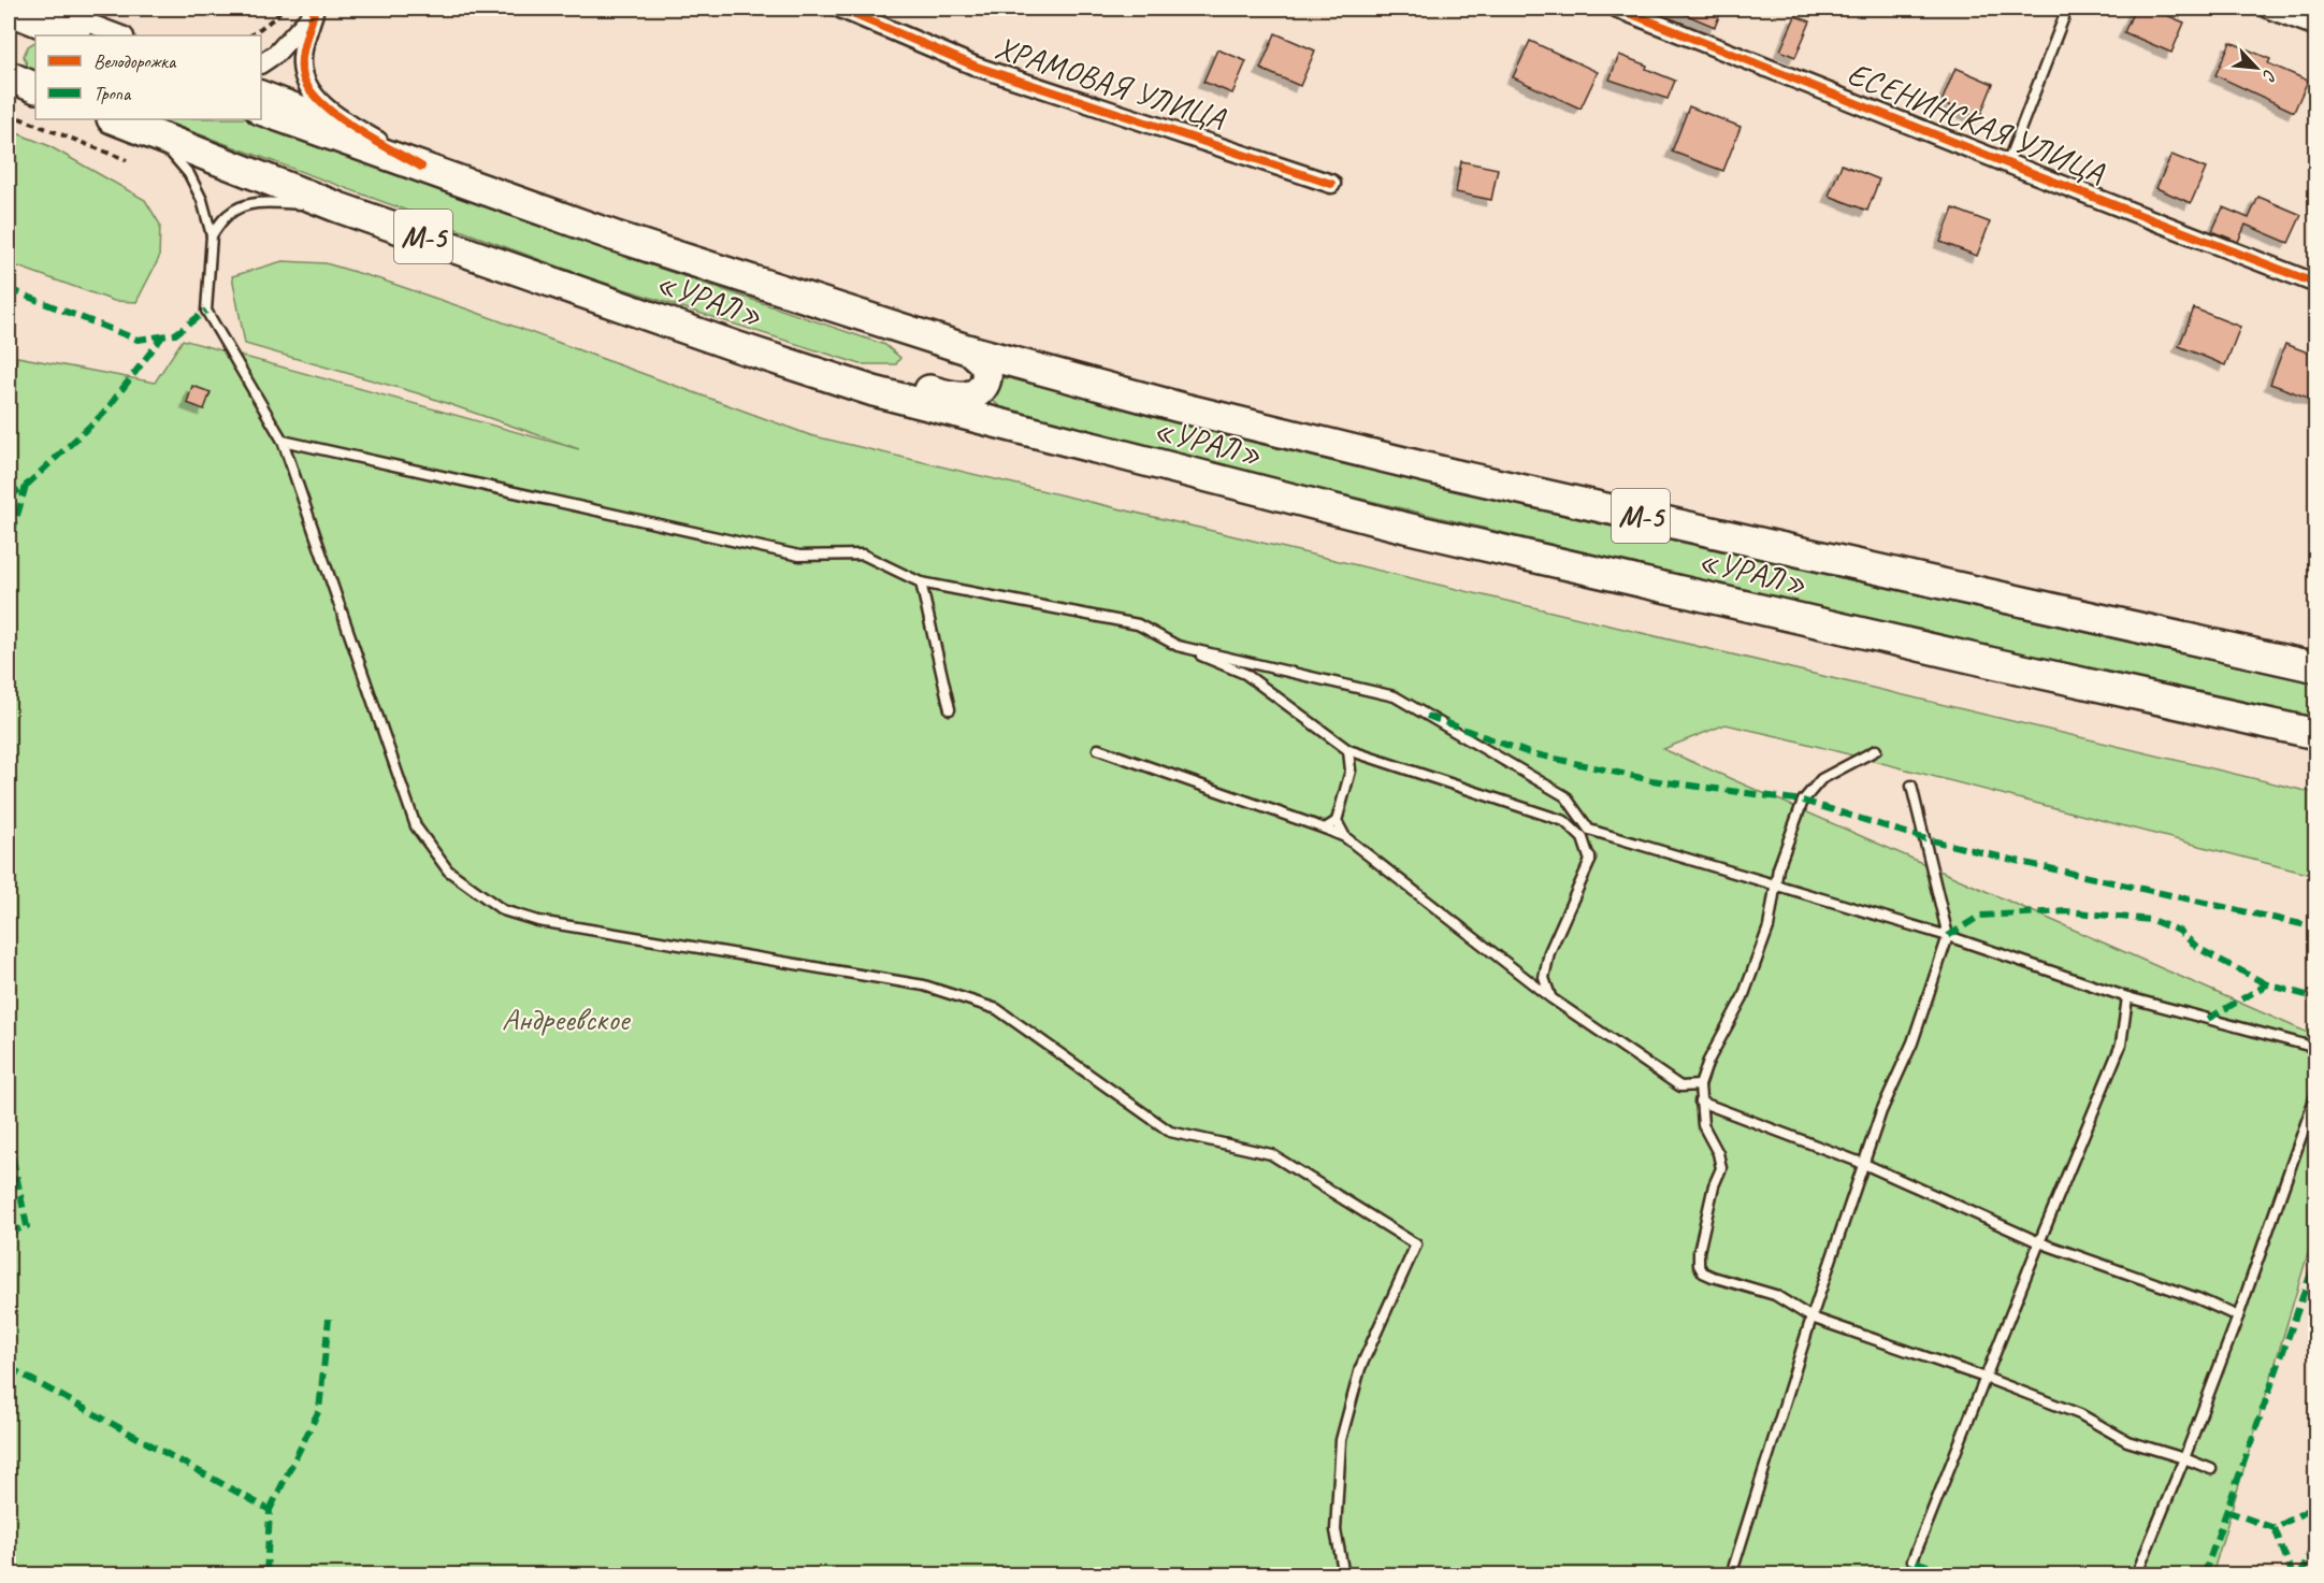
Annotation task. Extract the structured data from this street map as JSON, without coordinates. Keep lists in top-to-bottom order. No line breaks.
{"streets":{"main road":["М-5","«УРАЛ»"],"street":["ХРАМОВАЯ УЛИЦА","ЕСЕНИНСКАЯ УЛИЦА"]},"parks":["Андреевское"],"legend":["Велодорожка","Тропа"],"north":"bottom right"}
